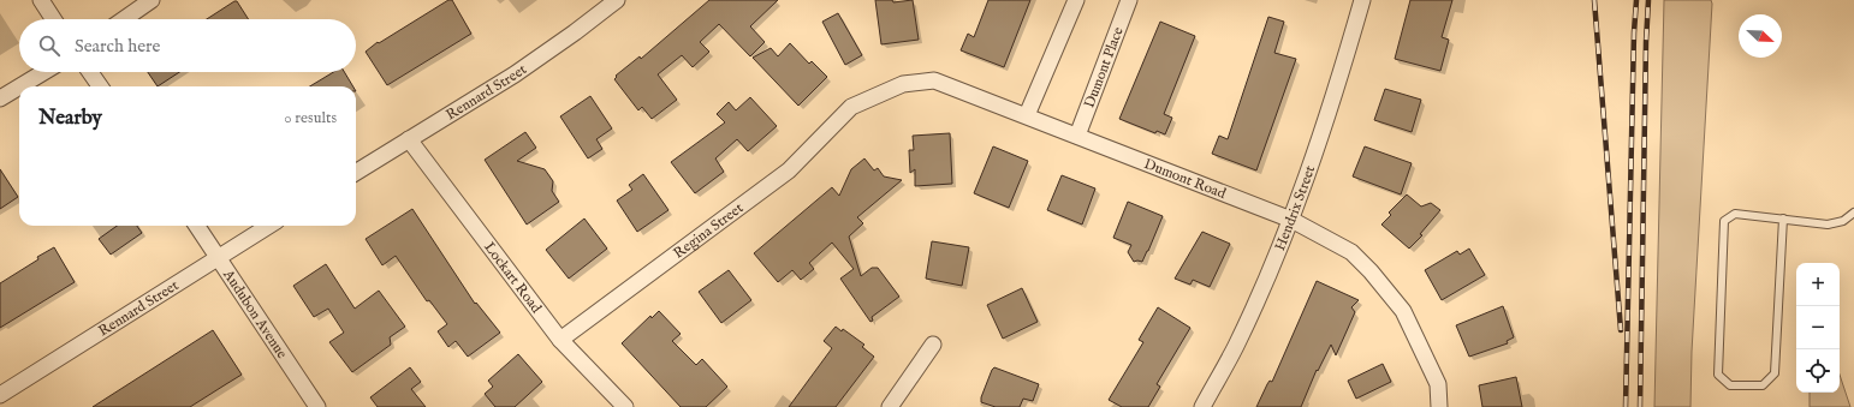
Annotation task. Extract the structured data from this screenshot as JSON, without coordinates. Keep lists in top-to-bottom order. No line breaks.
{"streets":{"street":["Dumont Place","Rennard Street","Dumont Road","Hendrix Street","Regina Street","Lockart Road","Audubon Avenue"]},"crossings":[["Dumont Place","Dumont Road"],["Rennard Street","Lockart Road"],["Rennard Street","Audubon Avenue"],["Dumont Road","Hendrix Street"],["Dumont Road","Regina Street"],["Regina Street","Lockart Road"]],"north":"bottom right","page":{"search":"Search here","heading":["Nearby","0 results"],"map_buttons":["+","−"]}}
